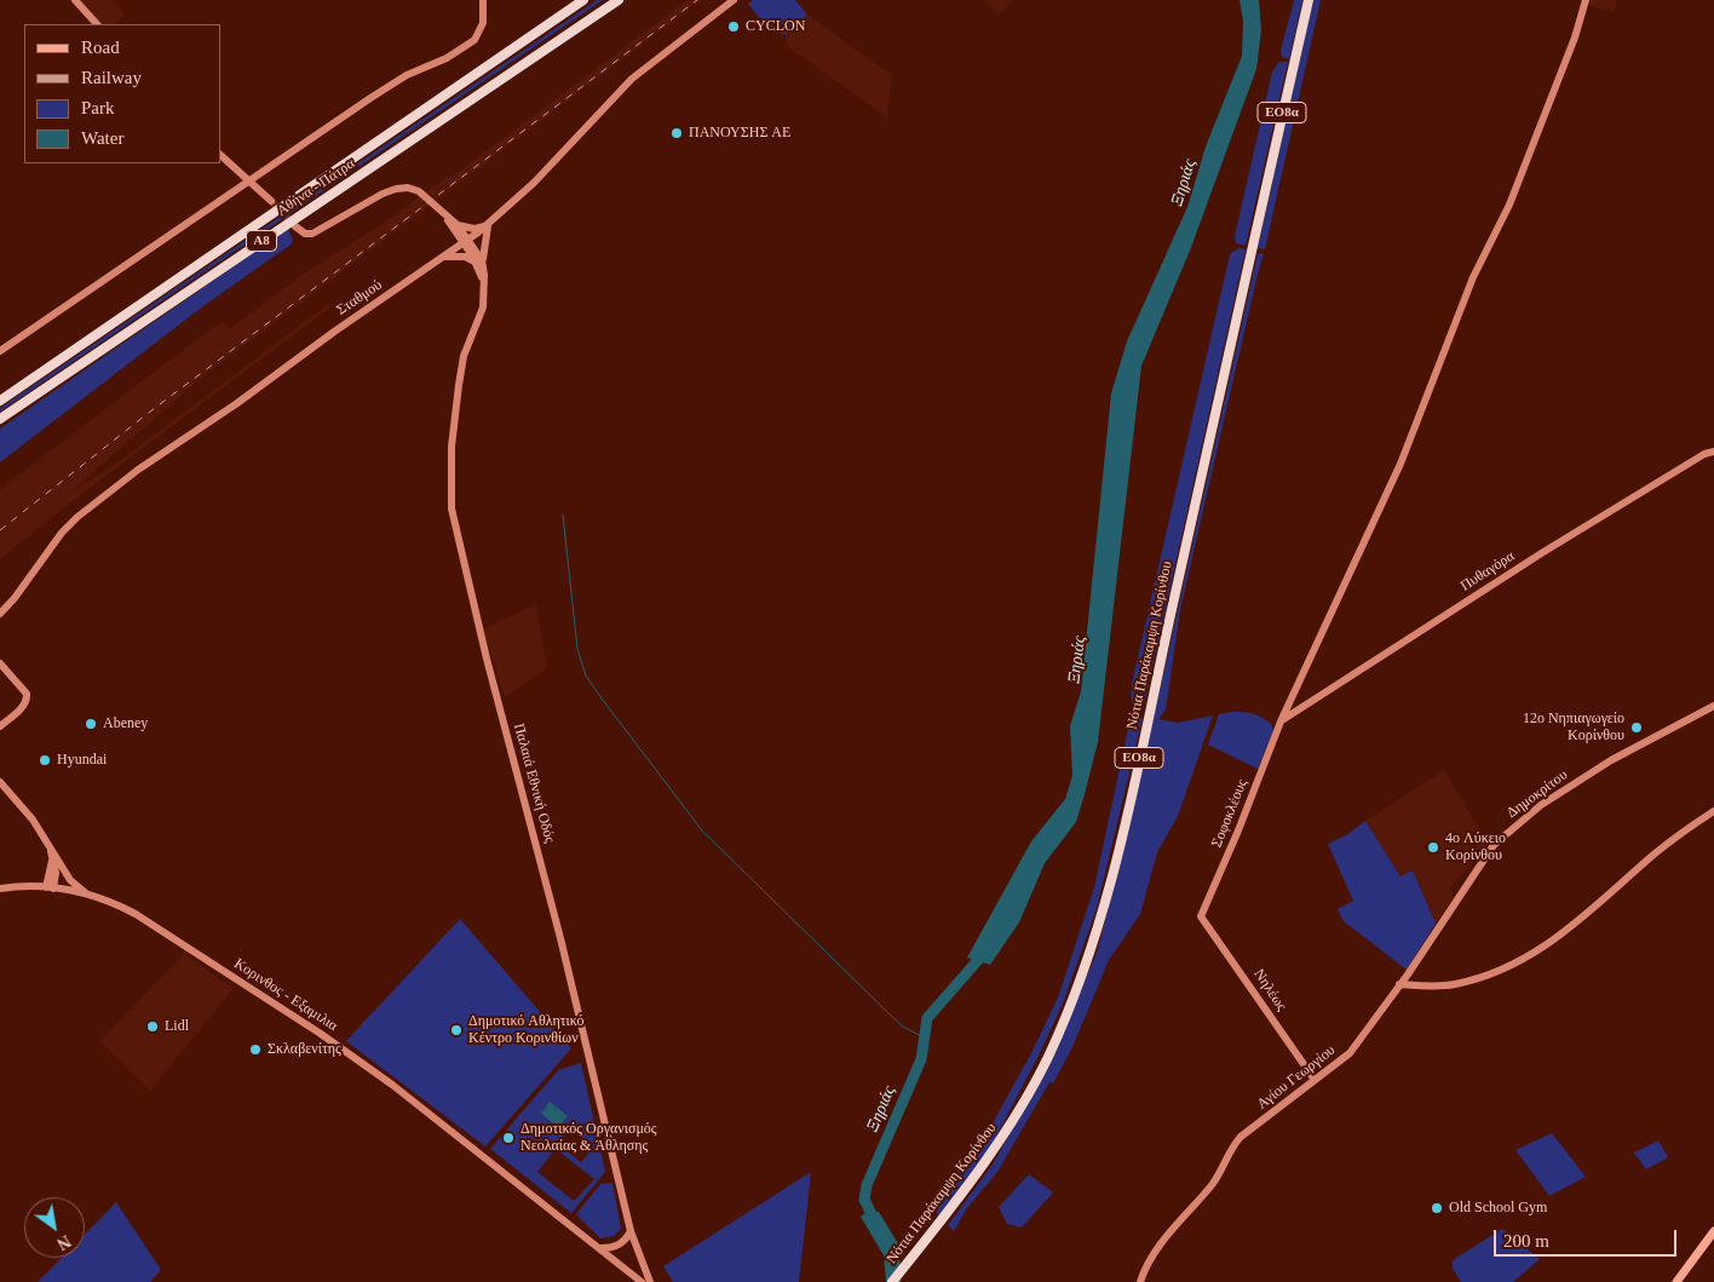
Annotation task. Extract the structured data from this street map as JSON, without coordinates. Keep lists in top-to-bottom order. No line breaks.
{"streets":{"highway":["ΕΟ8α","Αθήνα - Πάτρα","Α8","Νότια Παράκαμψη Κορίνθου"],"street":["Σταθμού","Πυθαγόρα","Παλαιά Εθνική Οδός","Δημοκρίτου","Σοφοκλέους","Νηλέως","Κορινθος - Εξαμιλια","Αγίου Γεωργίου"]},"crossings":[["Σταθμού","Παλαιά Εθνική Οδός"],["Πυθαγόρα","Σοφοκλέους"],["Δημοκρίτου","Αγίου Γεωργίου"],["Σοφοκλέους","Νηλέως"],["Νηλέως","Αγίου Γεωργίου"]],"water":["Ξηριάς"],"places":["CYCLON","ΠΑΝΟΥΣΗΣ ΑΕ","Abeney","12ο Νηπιαγωγείο Κορίνθου","Hyundai","4ο Λύκειο Κορίνθου","Lidl","Δημοτικό Αθλητικό Κέντρο Κορινθίων","Σκλαβενίτης","Δημοτικός Οργανισμός Νεολαίας & Άθλησης","Old School Gym"],"legend":["Road","Railway","Park","Water"],"scale_bar":"200 m","north":"bottom right"}
